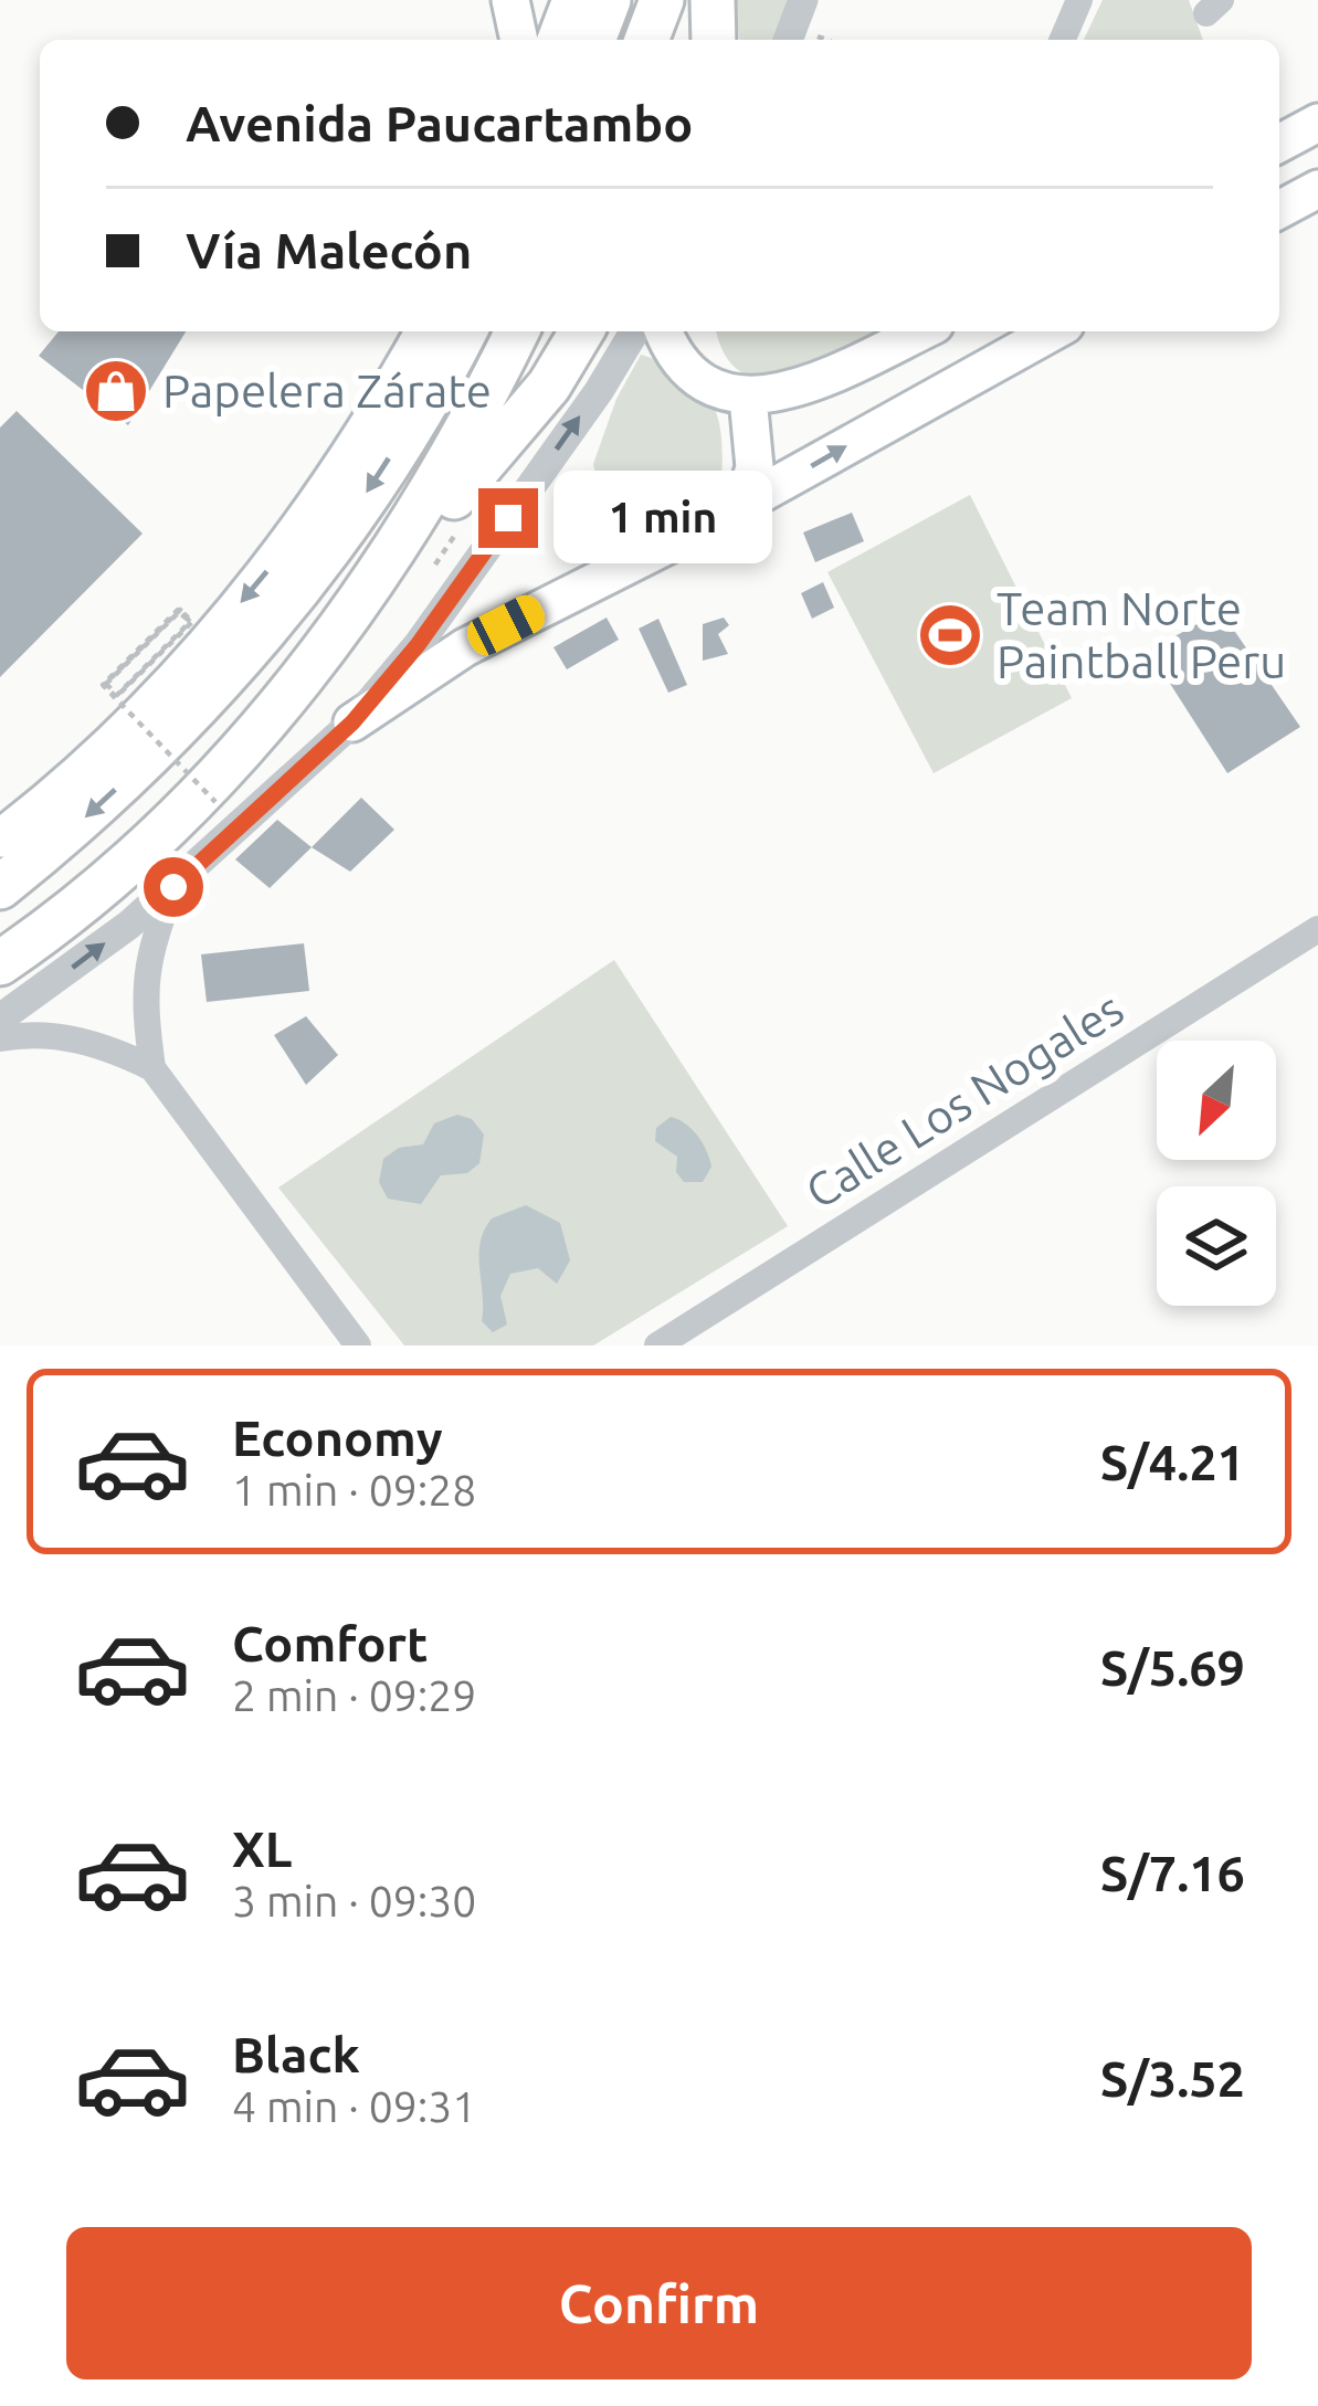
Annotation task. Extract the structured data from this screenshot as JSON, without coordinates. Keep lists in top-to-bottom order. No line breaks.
{"streets":{"street":["Calle Los Nogales"]},"places":{"shop":["Papelera Zárate"],"sports":["Team Norte Paintball Peru"]},"north":"bottom left","page":{"banner":["Avenida Paucartambo","Vía Malecón"],"bubble":"1 min","list":[{"name":"Economy","note":"1 min · 09:28","value":"S/4.21"},{"name":"Comfort","note":"2 min · 09:29","value":"S/5.69"},{"name":"XL","note":"3 min · 09:30","value":"S/7.16"},{"name":"Black","note":"4 min · 09:31","value":"S/3.52"}],"buttons":"Confirm"}}
